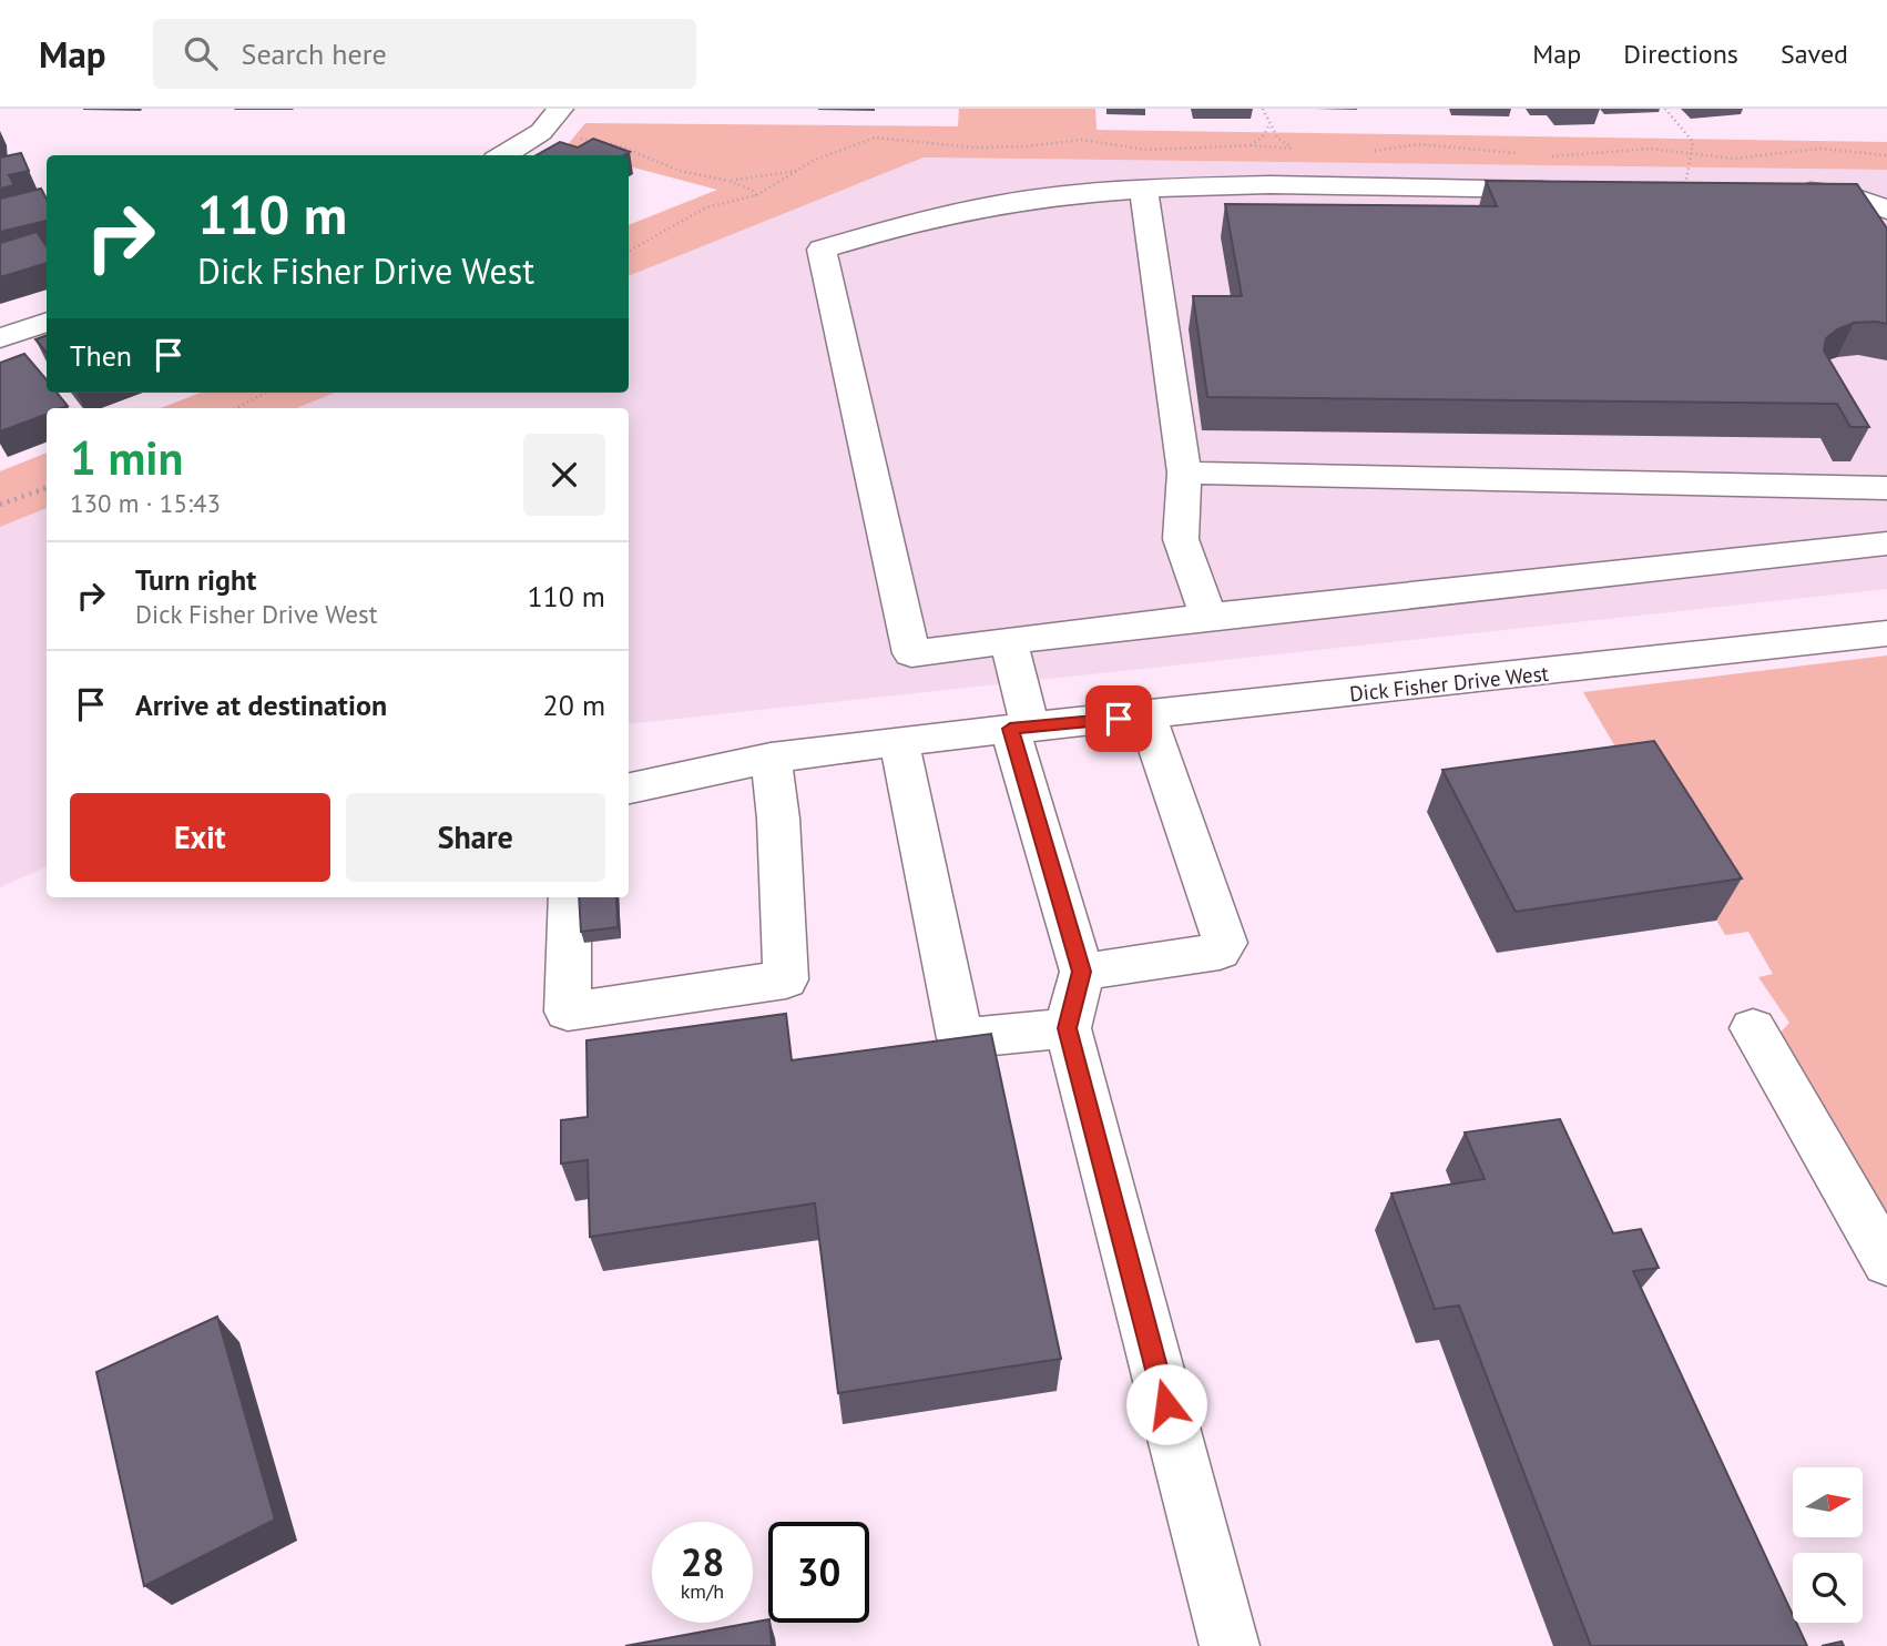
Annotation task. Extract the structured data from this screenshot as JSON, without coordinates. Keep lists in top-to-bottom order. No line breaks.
{"streets":{"street":["Dick Fisher Drive West"]},"north":"right","page":{"header":"Map","search":"Search here","nav":["Map","Directions","Saved"],"turn":["110 m","Dick Fisher Drive West"],"then":"Then","heading":["1 min","130 m · 15:43"],"list":[{"name":"Turn right","note":"Dick Fisher Drive West","value":"110 m"},{"name":"Arrive at destination","value":"20 m"}],"buttons":["Exit","Share"],"speed":"28 km/h","limit":"30"}}
